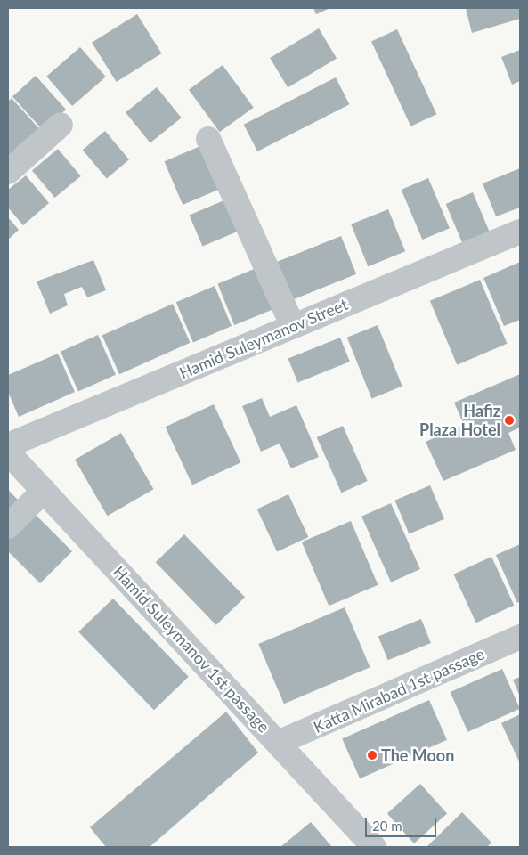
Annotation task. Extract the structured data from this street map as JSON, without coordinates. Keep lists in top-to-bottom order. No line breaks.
{"streets":{"street":["Hamid Suleymanov Street","Hamid Suleymanov 1st passage","Katta Mirabad 1st passage"]},"crossings":[["Hamid Suleymanov 1st passage","Katta Mirabad 1st passage"]],"places":["Hafiz Plaza Hotel","The Moon"],"scale_bar":"20 m"}
